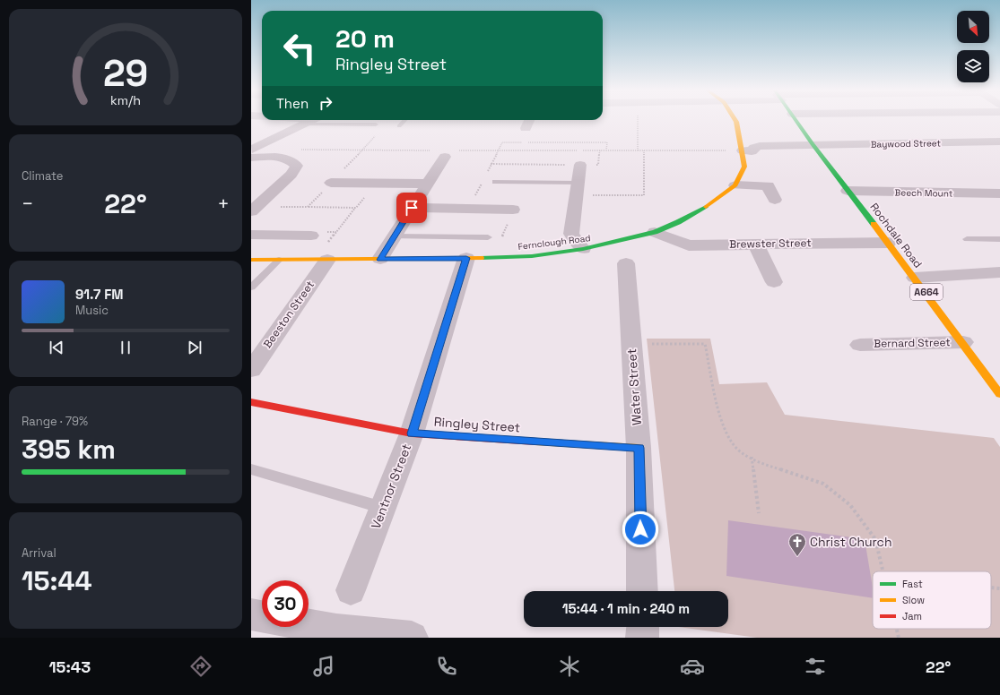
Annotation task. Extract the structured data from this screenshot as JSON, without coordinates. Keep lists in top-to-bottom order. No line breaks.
{"streets":{"street":["Baywood Street","Beech Mount","Rochdale Road","Fernclough Road","Brewster Street","A664","Beeston Street","Bernard Street","Water Street","Ringley Street","Ventnor Street"]},"crossings":[["Baywood Street","Rochdale Road"],["Baywood Street","Fernclough Road"],["Beech Mount","Rochdale Road"],["Rochdale Road","Brewster Street"],["Rochdale Road","Bernard Street"],["Fernclough Road","Brewster Street"],["Fernclough Road","Beeston Street"],["Fernclough Road","Ventnor Street"],["Water Street","Ringley Street"],["Ringley Street","Ventnor Street"]],"places":{"church":["Christ Church"]},"legend":["Fast","Slow","Jam"],"north":"bottom right","page":{"turn":["20 m","Ringley Street"],"then":"Then","tile":["Climate",["Range · 79%","395 km"],["Arrival","15:44"]],"heat":["−","22°","+"],"song":["91.7 FM","Music"],"limit":"30","trip":"15:44 · 1 min · 240 m","tabs":["15:43","22°"],"gauge":["29","km/h"]}}
